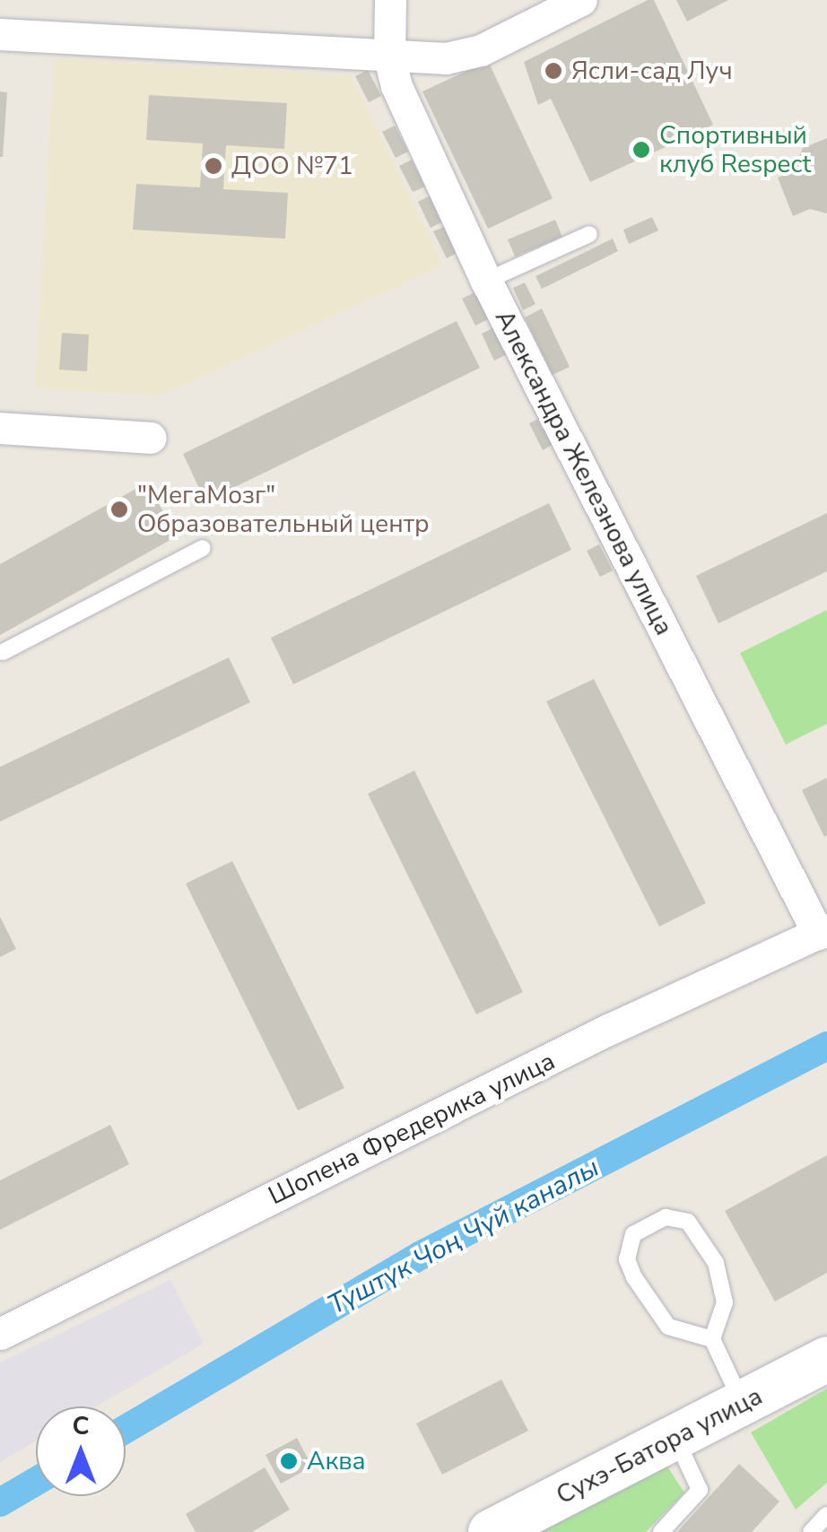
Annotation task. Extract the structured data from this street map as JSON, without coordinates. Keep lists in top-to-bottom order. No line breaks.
{"streets":{"main road":["Сухэ-Батора улица"],"street":["Александра Железнова улица","Шопена Фредерика улица"]},"crossings":[["Александра Железнова улица","Шопена Фредерика улица"]],"water":["Түштүк Чоң Чүй каналы"],"places":["Ясли-сад Луч","Спортивный клуб Respect","ДОО №71","\"МегаМозг\" Образовательный центр","Аква"],"north":"top"}
